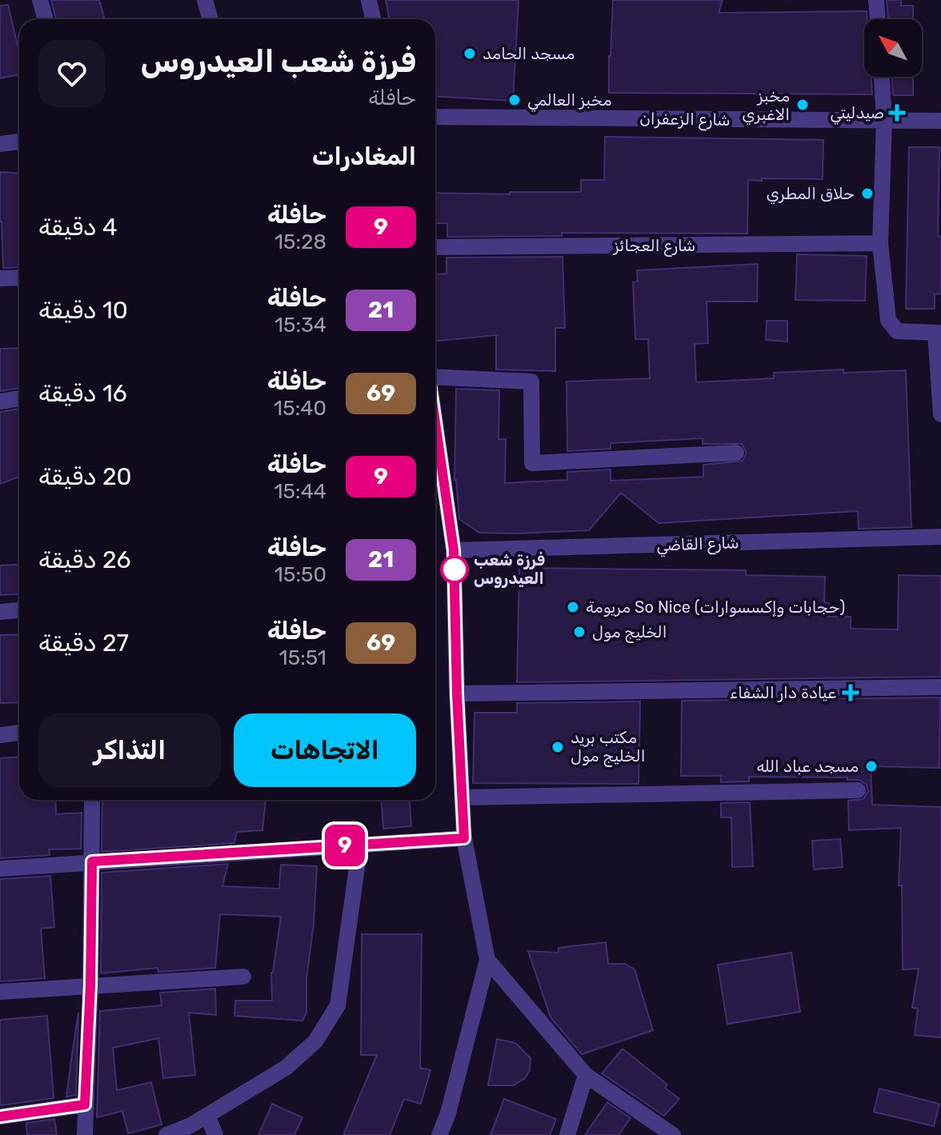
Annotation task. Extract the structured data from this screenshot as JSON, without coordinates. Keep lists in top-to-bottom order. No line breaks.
{"streets":{"street":["شارع الزعفران","شارع العجائز","شارع القاضي"]},"places":{"other":["مسجد الحامد","مخبز العالمي","مخبز الاغبري","حلاق المطري","فرزة شعب العيدروس","مريومة So Nice (حجابات وإكسسوارات)","الخليج مول","مكتب بريد الخليج مول","مسجد عباد الله"],"health":["صيدليتي","عيادة دار الشفاء"]},"lines":["bus line 9"],"north":"top left","page":{"on_map":"9","heading":[["فرزة شعب العيدروس","حافلة"],"المغادرات"],"list":[{"mark":"9","name":"حافلة","note":"15:28","value":"4 دقيقة"},{"mark":"21","name":"حافلة","note":"15:34","value":"10 دقيقة"},{"mark":"69","name":"حافلة","note":"15:40","value":"16 دقيقة"},{"mark":"9","name":"حافلة","note":"15:44","value":"20 دقيقة"},{"mark":"21","name":"حافلة","note":"15:50","value":"26 دقيقة"},{"mark":"69","name":"حافلة","note":"15:51","value":"27 دقيقة"}],"buttons":["الاتجاهات","التذاكر"]}}
